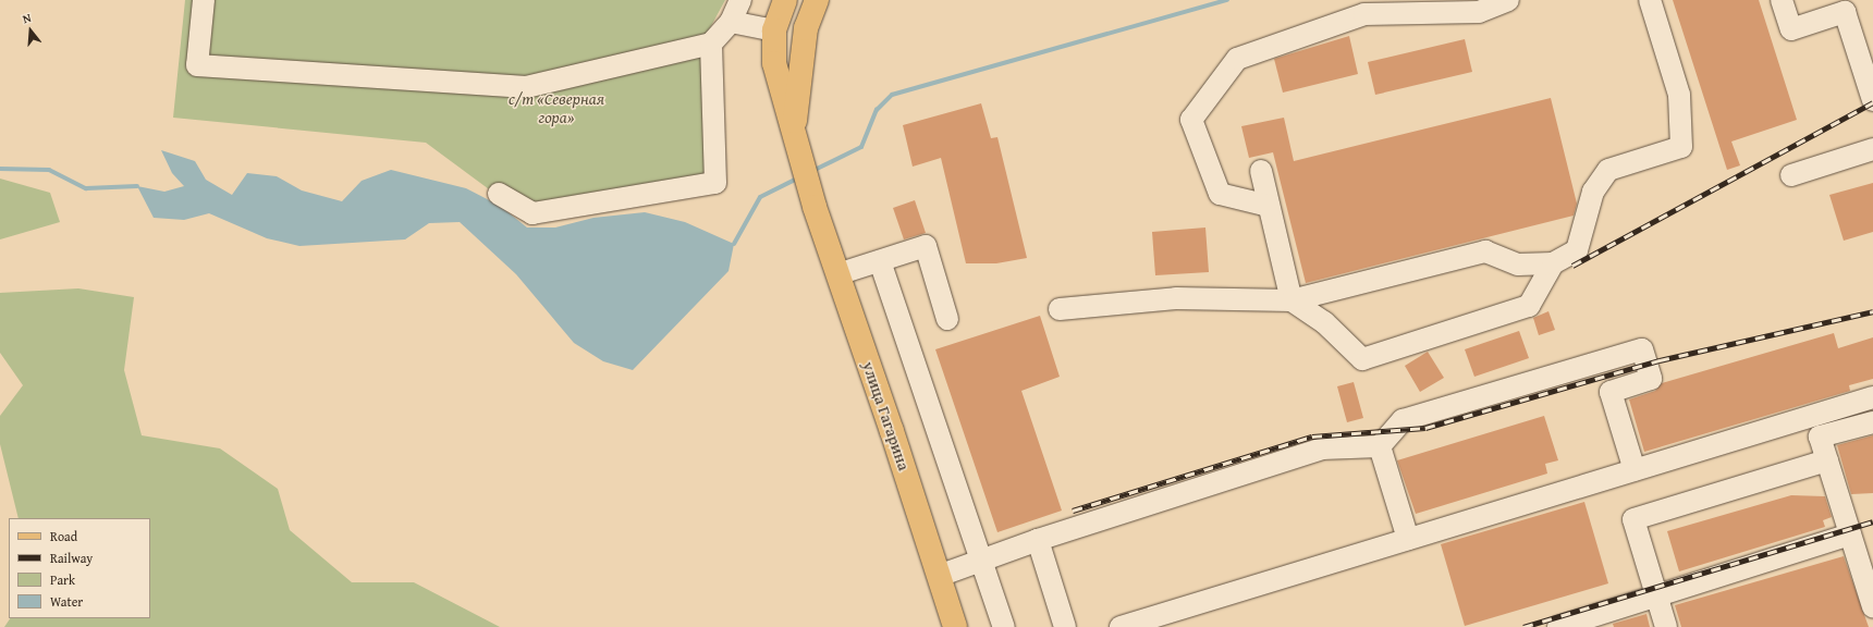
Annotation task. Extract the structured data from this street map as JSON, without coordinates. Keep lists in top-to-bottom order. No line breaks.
{"streets":{"main road":["улица Гагарина"]},"parks":["с/т «Северная гора»"],"legend":["Road","Railway","Park","Water"],"north":"top"}
